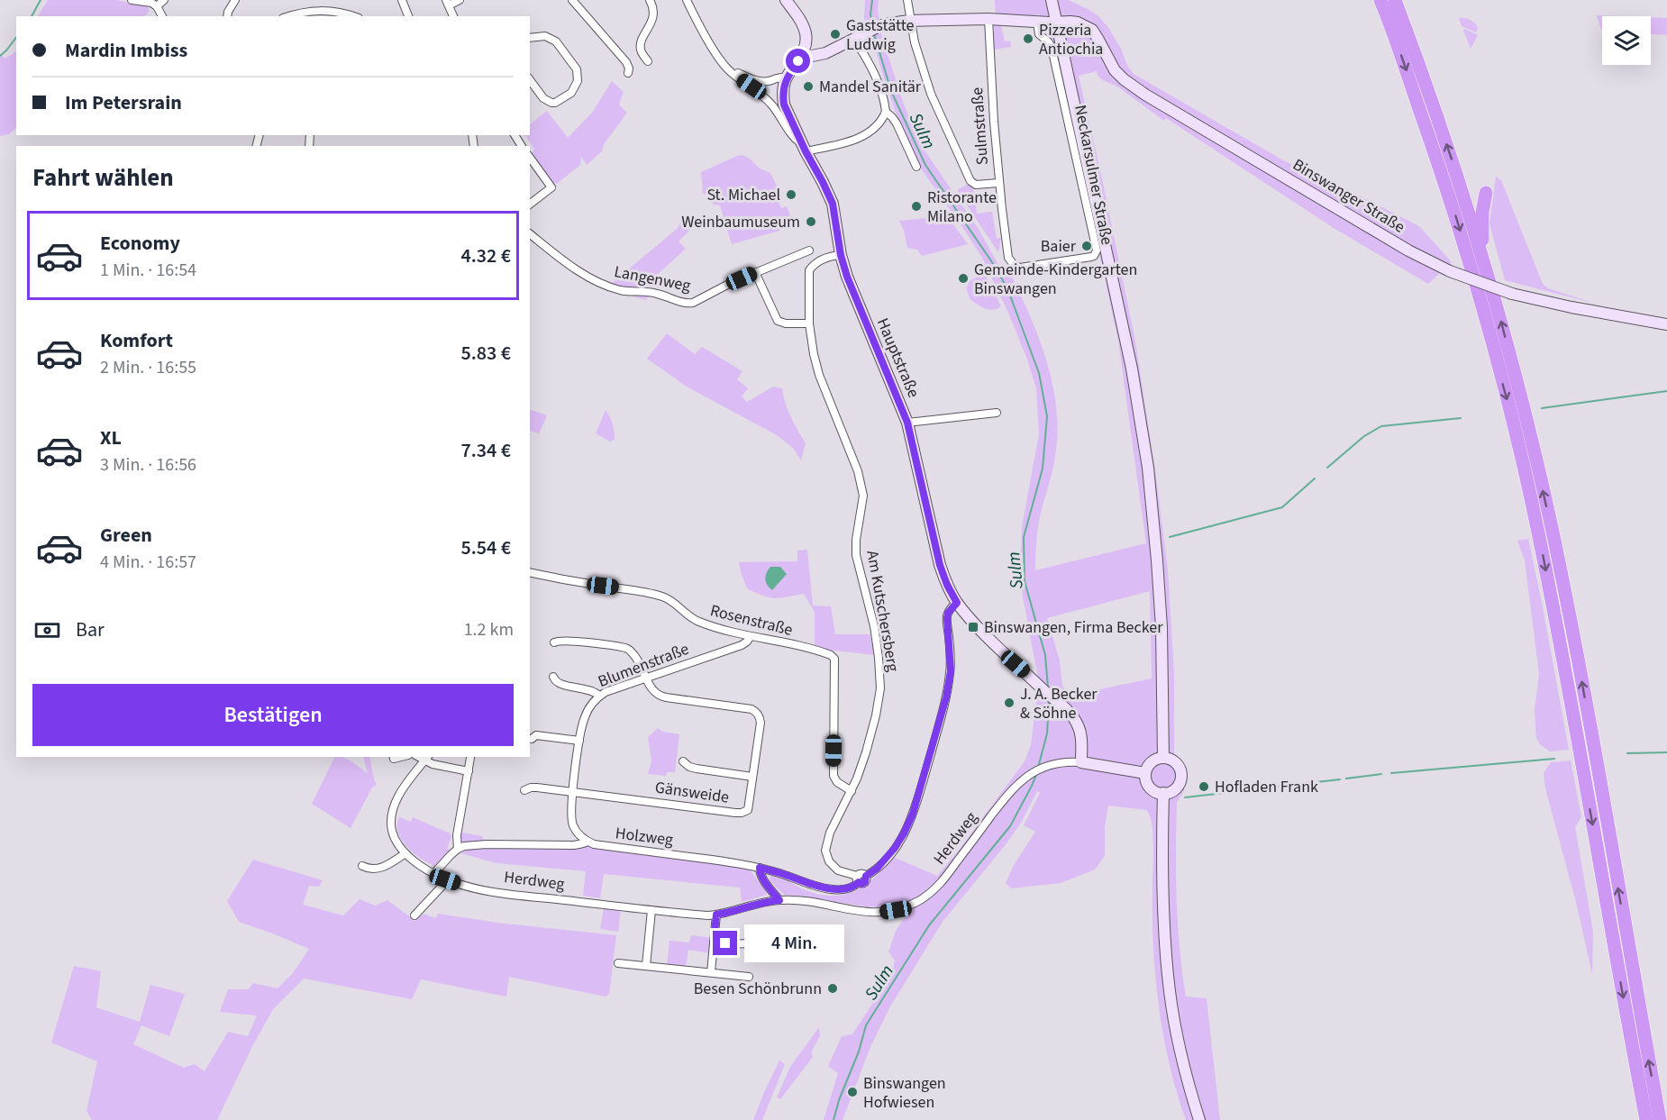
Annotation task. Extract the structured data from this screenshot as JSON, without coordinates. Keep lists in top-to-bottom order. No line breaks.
{"streets":{"main road":["Binswanger Straße","Hauptstraße","Herdweg"],"street":["Sulmstraße","Neckarsulmer Straße","Langenweg","Am Kutschersberg","Rosenstraße","Blumenstraße","Gänsweide","Holzweg"]},"crossings":[["Sulmstraße","Neckarsulmer Straße"],["Sulmstraße","Binswanger Straße"],["Neckarsulmer Straße","Binswanger Straße"],["Binswanger Straße","Hauptstraße"],["Hauptstraße","Am Kutschersberg"],["Hauptstraße","Holzweg"],["Hauptstraße","Herdweg"],["Am Kutschersberg","Rosenstraße"],["Am Kutschersberg","Holzweg"],["Rosenstraße","Blumenstraße"],["Blumenstraße","Gänsweide"],["Blumenstraße","Holzweg"]],"water":["Sulm"],"places":{"other":["Gaststätte Ludwig","Pizzeria Antiochia","Mandel Sanitär","St. Michael","Ristorante Milano","Weinbaumuseum","Baier","Gemeinde-Kindergarten Binswangen","J. A. Becker & Söhne","Hofladen Frank","Besen Schönbrunn","Binswangen Hofwiesen"],"transit":["Binswangen, Firma Becker"]},"page":{"banner":["Mardin Imbiss","Im Petersrain"],"heading":"Fahrt wählen","list":[{"name":"Economy","note":"1 Min. · 16:54","value":"4.32 €"},{"name":"Komfort","note":"2 Min. · 16:55","value":"5.83 €"},{"name":"XL","note":"3 Min. · 16:56","value":"7.34 €"},{"name":"Green","note":"4 Min. · 16:57","value":"5.54 €"}],"pay":["Bar","1.2 km"],"buttons":"Bestätigen","bubble":"4 Min."}}
